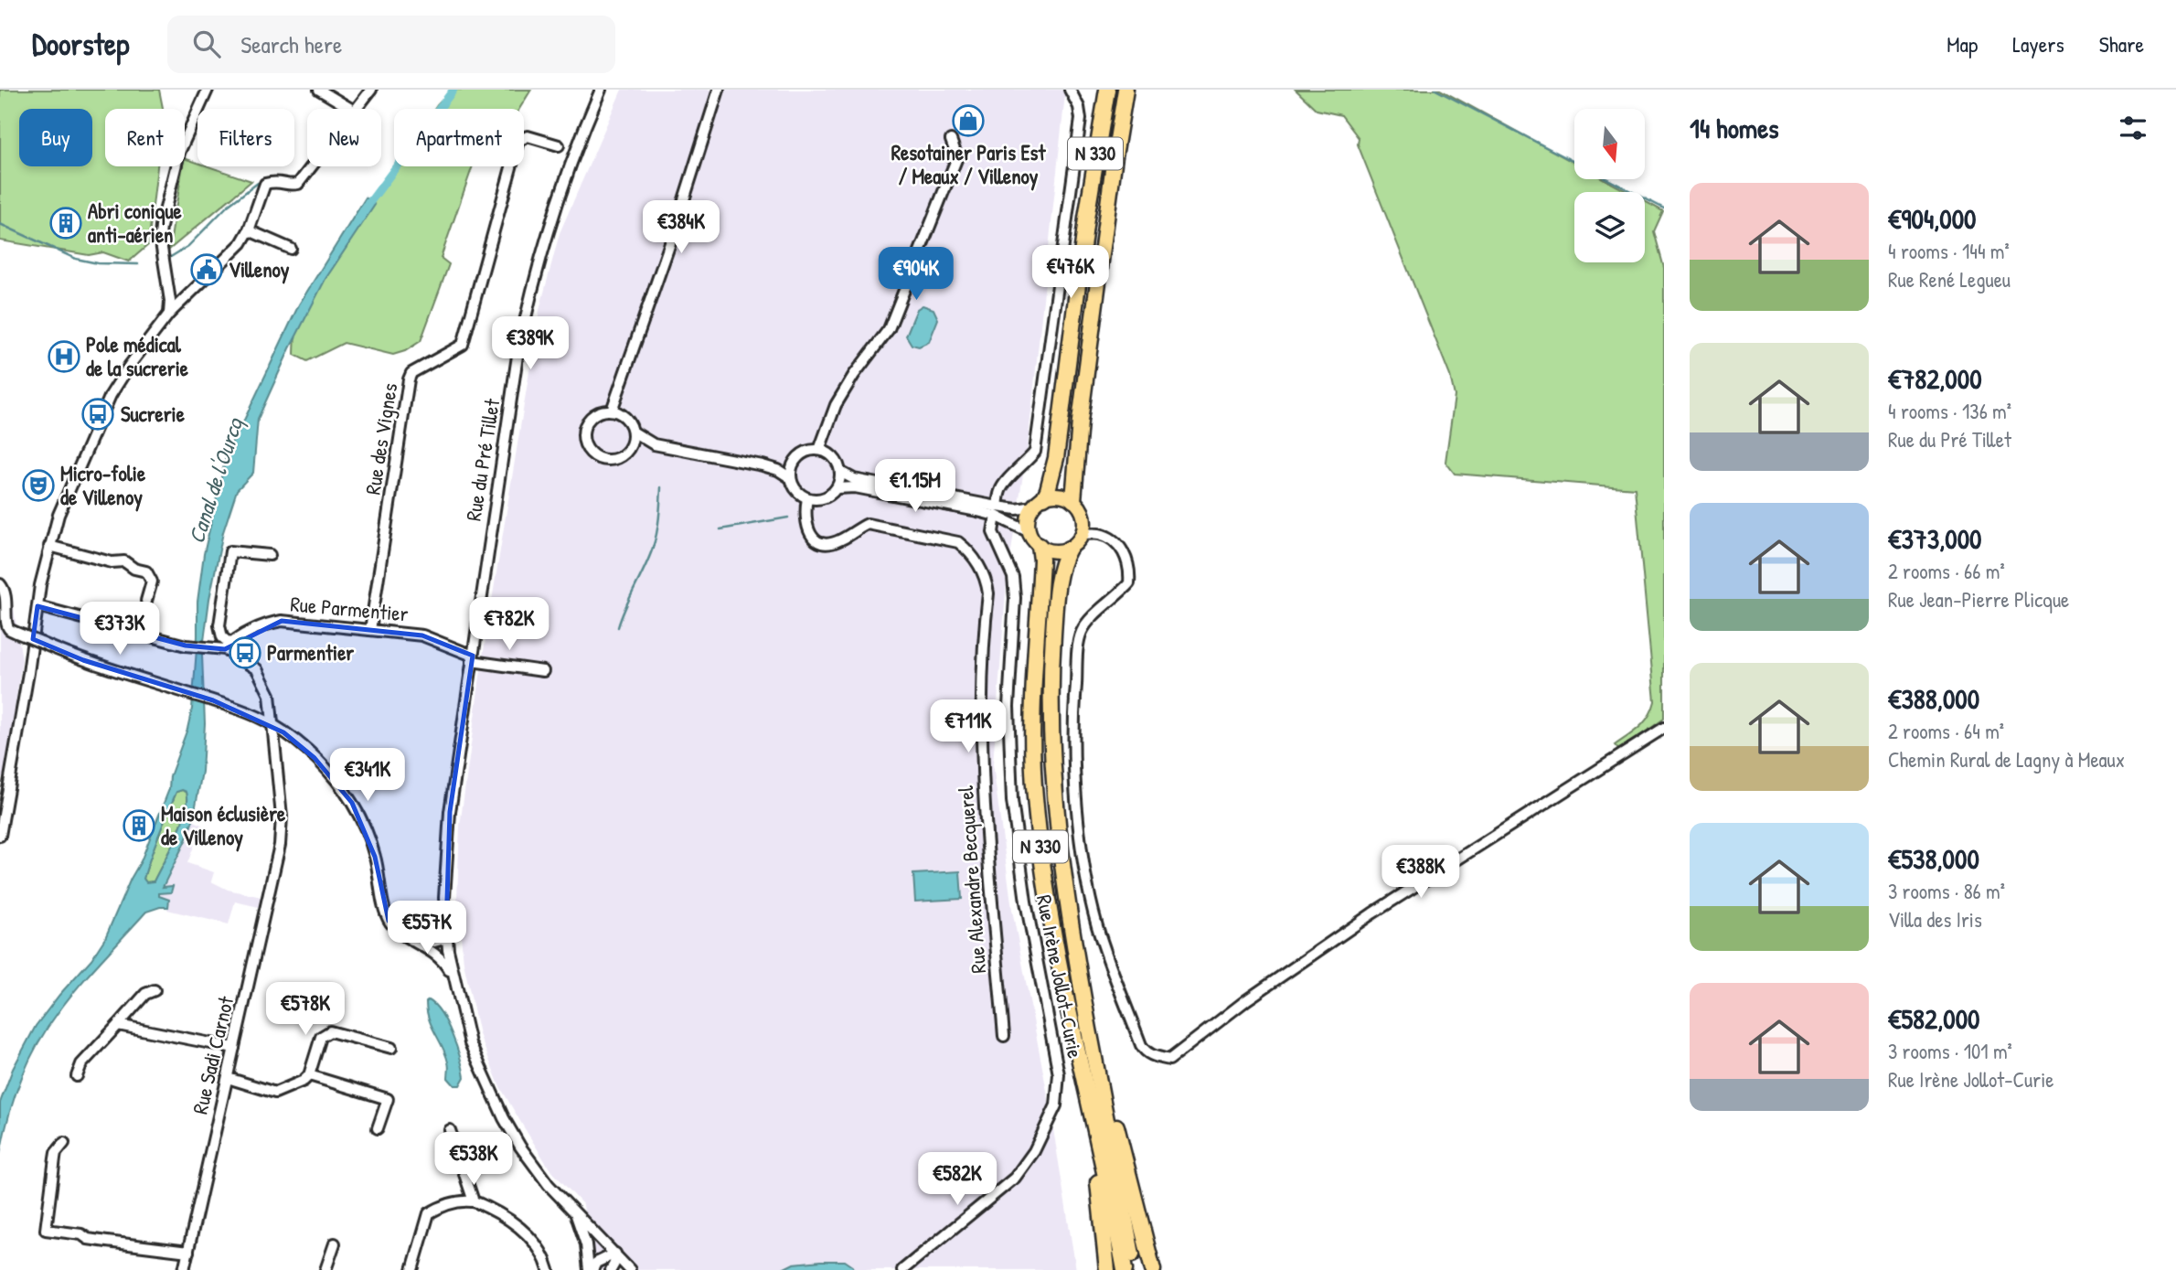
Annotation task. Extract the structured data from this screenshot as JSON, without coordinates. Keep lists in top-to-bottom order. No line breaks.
{"streets":{"highway":["N 330"],"street":["Rue des Vignes","Rue du Pré Tillet","Rue Parmentier","Rue Alexandre Becquerel","Rue Irène Jollot-Curie","Rue Sadi Carnot"]},"crossings":[["Rue des Vignes","Rue Parmentier"],["Rue du Pré Tillet","Rue Parmentier"],["Rue Parmentier","Rue Sadi Carnot"]],"water":["Canal de l'Ourcq"],"places":{"shop":["Resotainer Paris Est / Meaux / Villenoy"],"building":["Abri conique anti-aérien","Maison éclusière de Villenoy"],"public building":["Villenoy"],"hospital":["Pole médical de la sucrerie"],"bus stop":["Sucrerie","Parmentier"],"theatre":["Micro-folie de Villenoy"]},"north":"bottom","page":{"header":"Doorstep","search":"Search here","nav":["Map","Layers","Share"],"heading":"14 homes","chip":["Buy","Rent","Filters","New","Apartment"],"list":[{"name":"€904,000","note":"4 rooms · 144 m² · Rue René Legueu"},{"name":"€782,000","note":"4 rooms · 136 m² · Rue du Pré Tillet"},{"name":"€373,000","note":"2 rooms · 66 m² · Rue Jean-Pierre Plicque"},{"name":"€388,000","note":"2 rooms · 64 m² · Chemin Rural de Lagny à Meaux"},{"name":"€538,000","note":"3 rooms · 86 m² · Villa des Iris"},{"name":"€582,000","note":"3 rooms · 101 m² · Rue Irène Jollot-Curie"}],"price":["€384K","€476K","€904K","€389K","€1.15M","€782K","€373K","€711K","€341K","€388K","€557K","€578K","€538K","€582K"]}}
